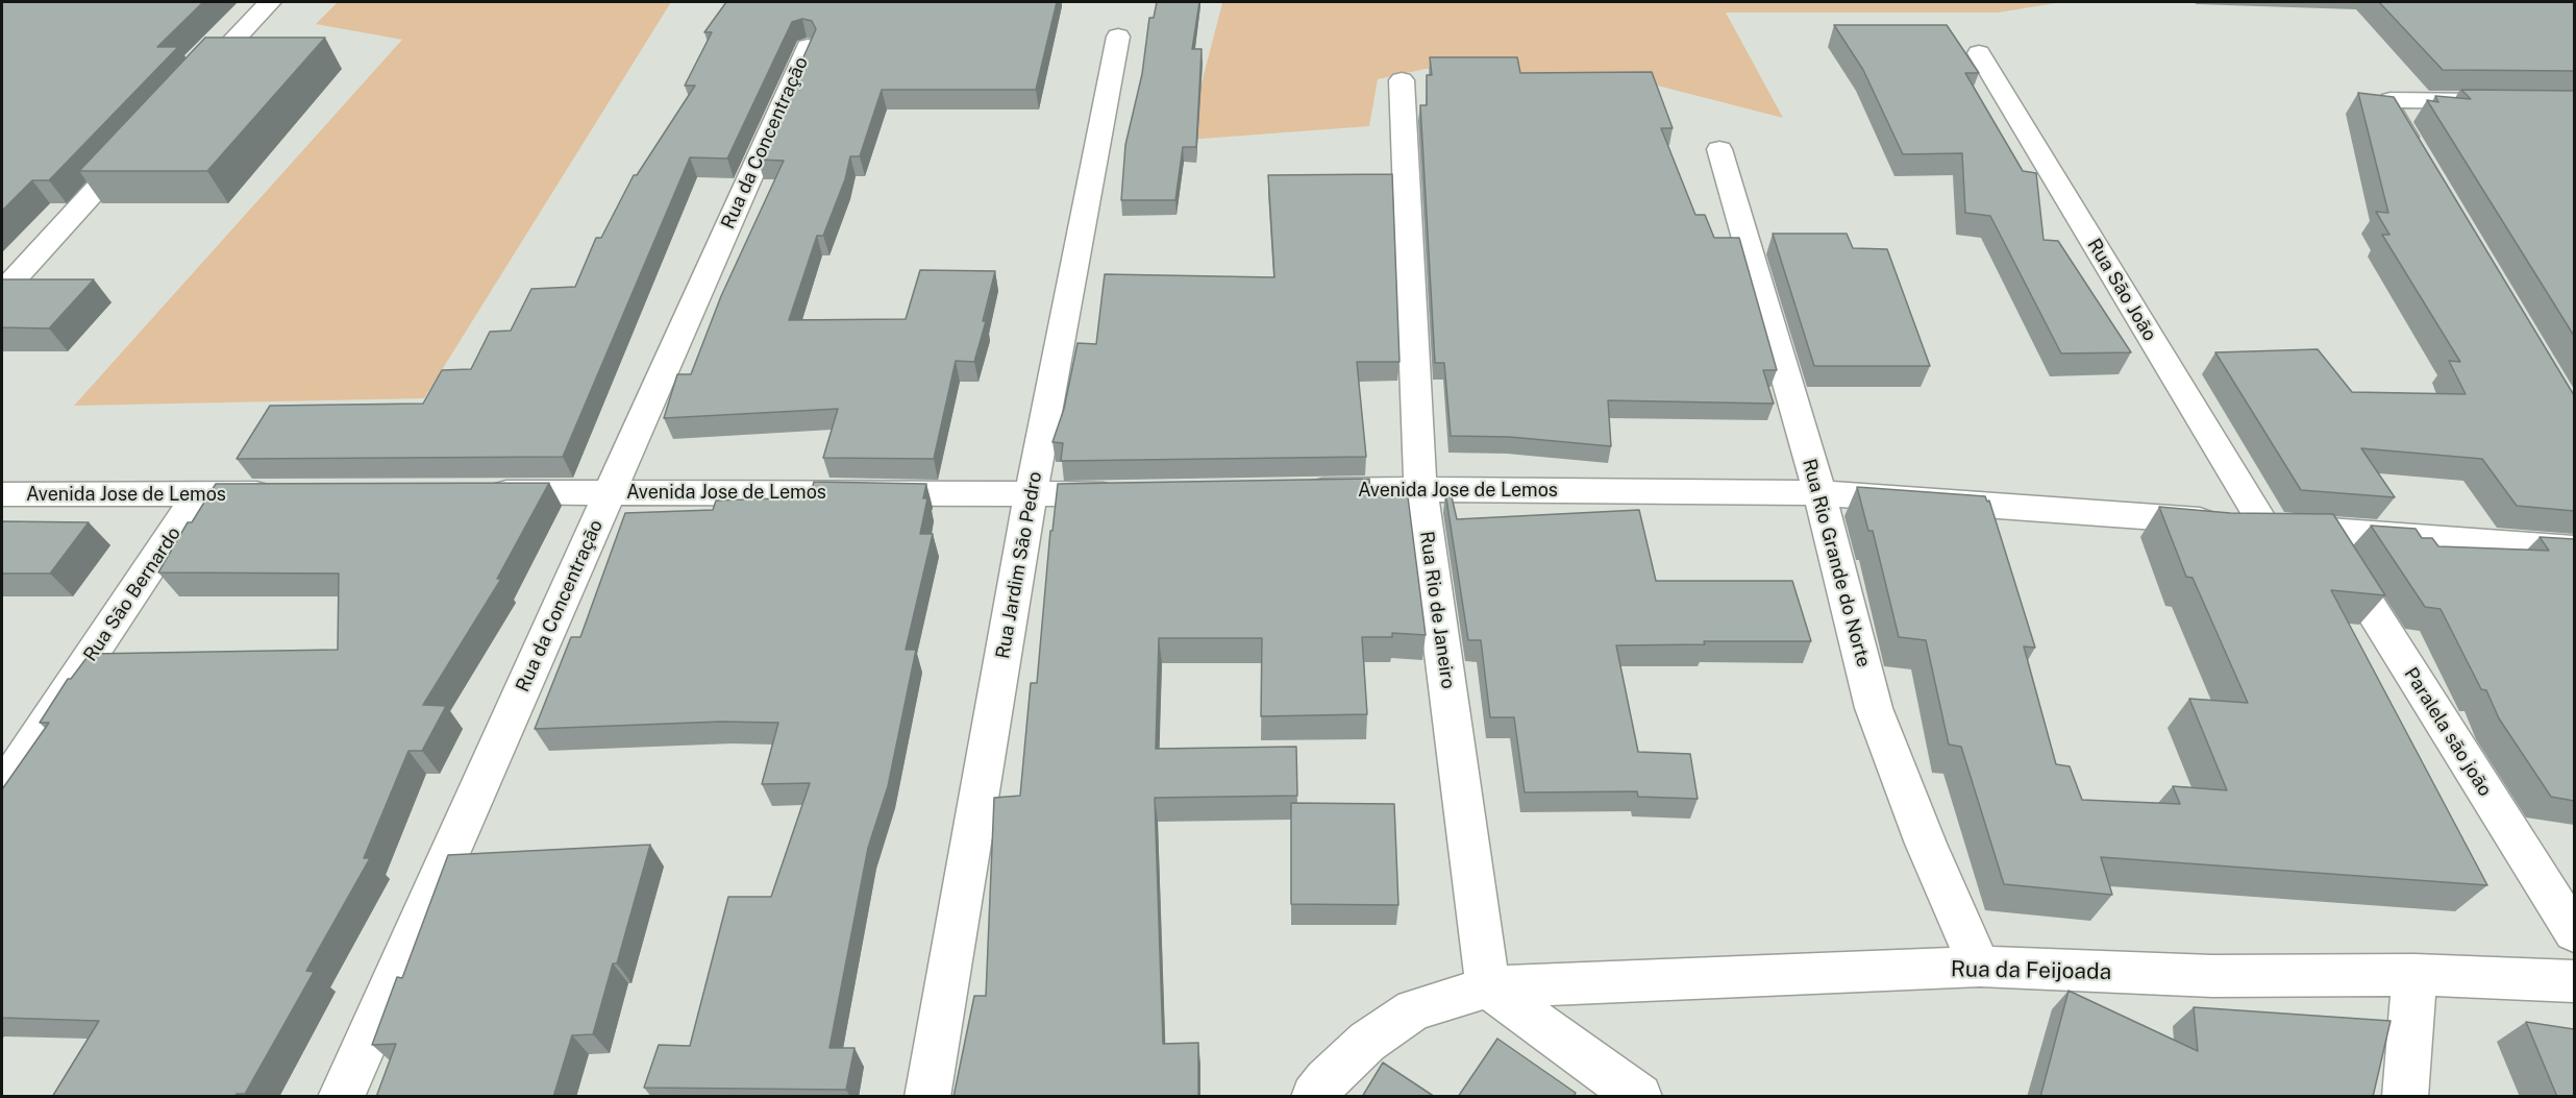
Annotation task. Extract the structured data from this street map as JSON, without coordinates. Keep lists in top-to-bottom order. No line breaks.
{"streets":{"street":["Rua da Concentração","Rua São João","Avenida Jose de Lemos","Rua Rio Grande do Norte","Rua Jardim São Pedro","Rua São Bernardo","Rua Rio de Janeiro","Paralela são joão","Rua da Feijoada"]},"crossings":[["Rua da Concentração","Avenida Jose de Lemos"],["Rua São João","Avenida Jose de Lemos"],["Avenida Jose de Lemos","Rua Rio Grande do Norte"],["Avenida Jose de Lemos","Rua Jardim São Pedro"],["Avenida Jose de Lemos","Rua São Bernardo"],["Avenida Jose de Lemos","Rua Rio de Janeiro"],["Avenida Jose de Lemos","Paralela são joão"],["Rua Rio Grande do Norte","Rua da Feijoada"],["Rua Rio de Janeiro","Rua da Feijoada"]]}
